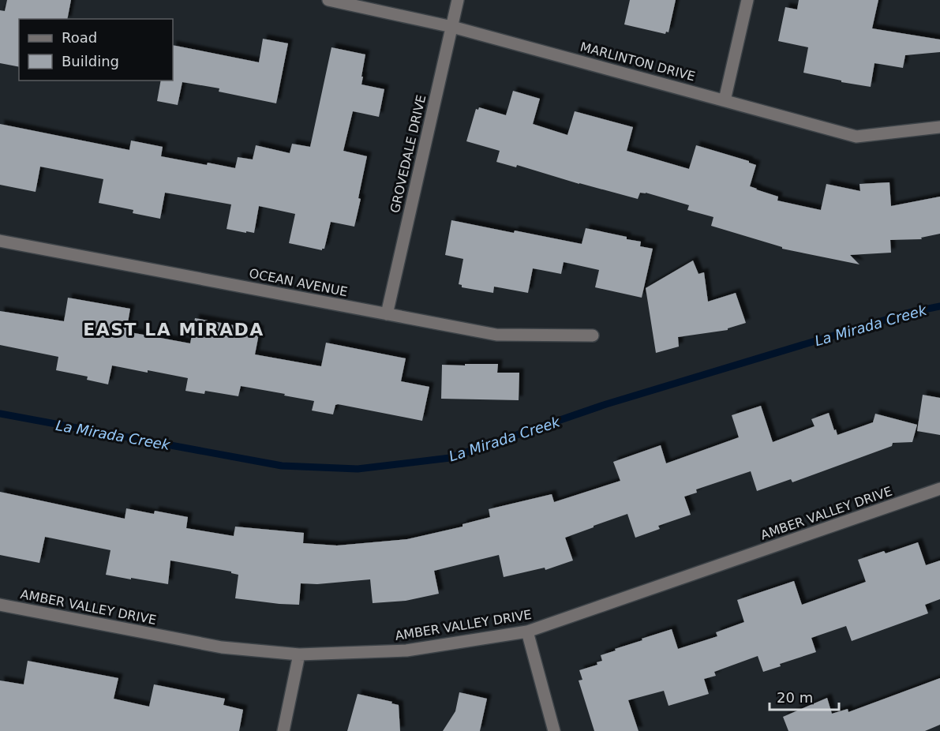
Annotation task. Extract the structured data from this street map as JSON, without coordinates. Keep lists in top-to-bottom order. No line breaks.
{"streets":{"street":["MARLINTON DRIVE","GROVEDALE DRIVE","OCEAN AVENUE","AMBER VALLEY DRIVE"]},"crossings":[["MARLINTON DRIVE","GROVEDALE DRIVE"],["GROVEDALE DRIVE","OCEAN AVENUE"]],"districts":["EAST LA MIRADA"],"water":["La Mirada Creek"],"legend":["Road","Building"],"scale_bar":"20 m"}
